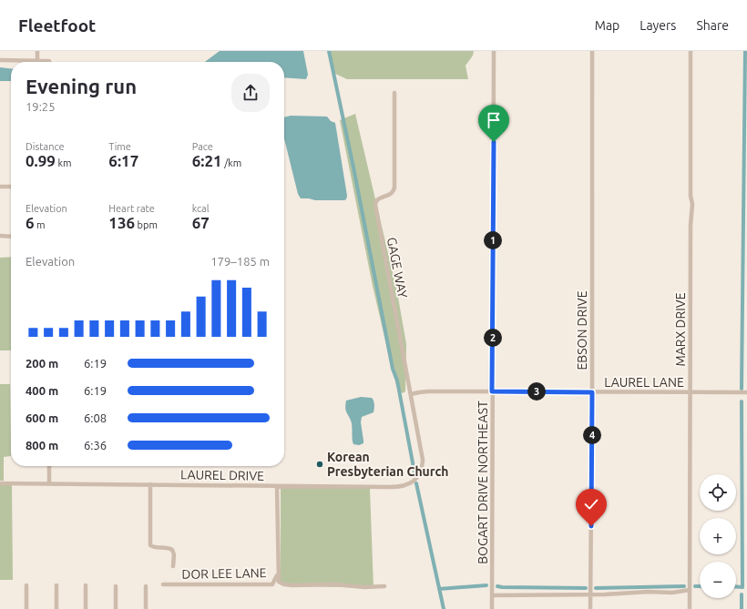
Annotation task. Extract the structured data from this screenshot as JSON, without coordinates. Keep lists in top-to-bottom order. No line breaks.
{"streets":{"street":["GAGE WAY","MARX DRIVE","EBSON DRIVE","LAUREL LANE","LAUREL DRIVE","BOGART DRIVE NORTHEAST","DOR LEE LANE"]},"crossings":[["GAGE WAY","LAUREL LANE"],["GAGE WAY","LAUREL DRIVE"],["MARX DRIVE","LAUREL LANE"],["EBSON DRIVE","LAUREL LANE"],["LAUREL LANE","BOGART DRIVE NORTHEAST"]],"places":["Korean Presbyterian Church"],"page":{"header":"Fleetfoot","nav":["Map","Layers","Share"],"heading":["Evening run","19:25"],"stats":[["Distance","0.99 km"],["Time","6:17"],["Pace","6:21 /km"],["Elevation","6 m"],["Heart rate","136 bpm"],["kcal","67"]],"pins":["1","2","3","4"],"chart":["Elevation","179–185 m"],"list":[{"name":"200 m","note":"6:19"},{"name":"400 m","note":"6:19"},{"name":"600 m","note":"6:08"},{"name":"800 m","note":"6:36"}],"map_buttons":["+","−"]}}
